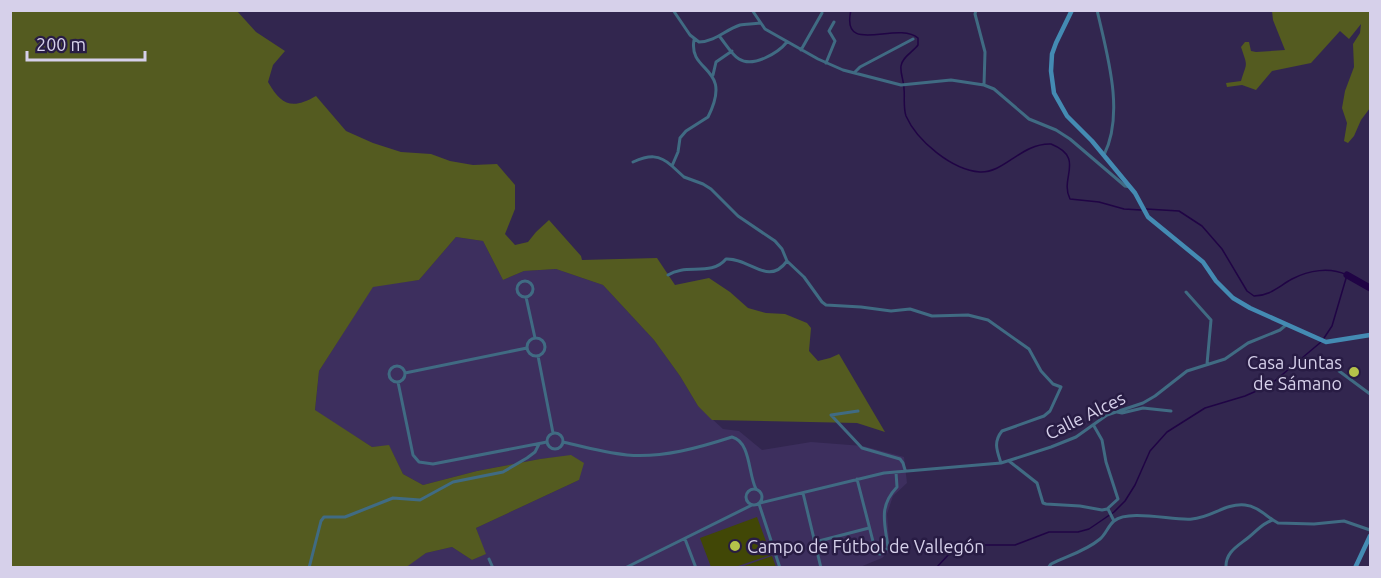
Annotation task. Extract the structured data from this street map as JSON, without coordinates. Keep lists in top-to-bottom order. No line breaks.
{"streets":{"street":["Calle Alces"]},"places":["Casa Juntas de Sámano","Campo de Fútbol de Vallegón"],"scale_bar":"200 m"}
